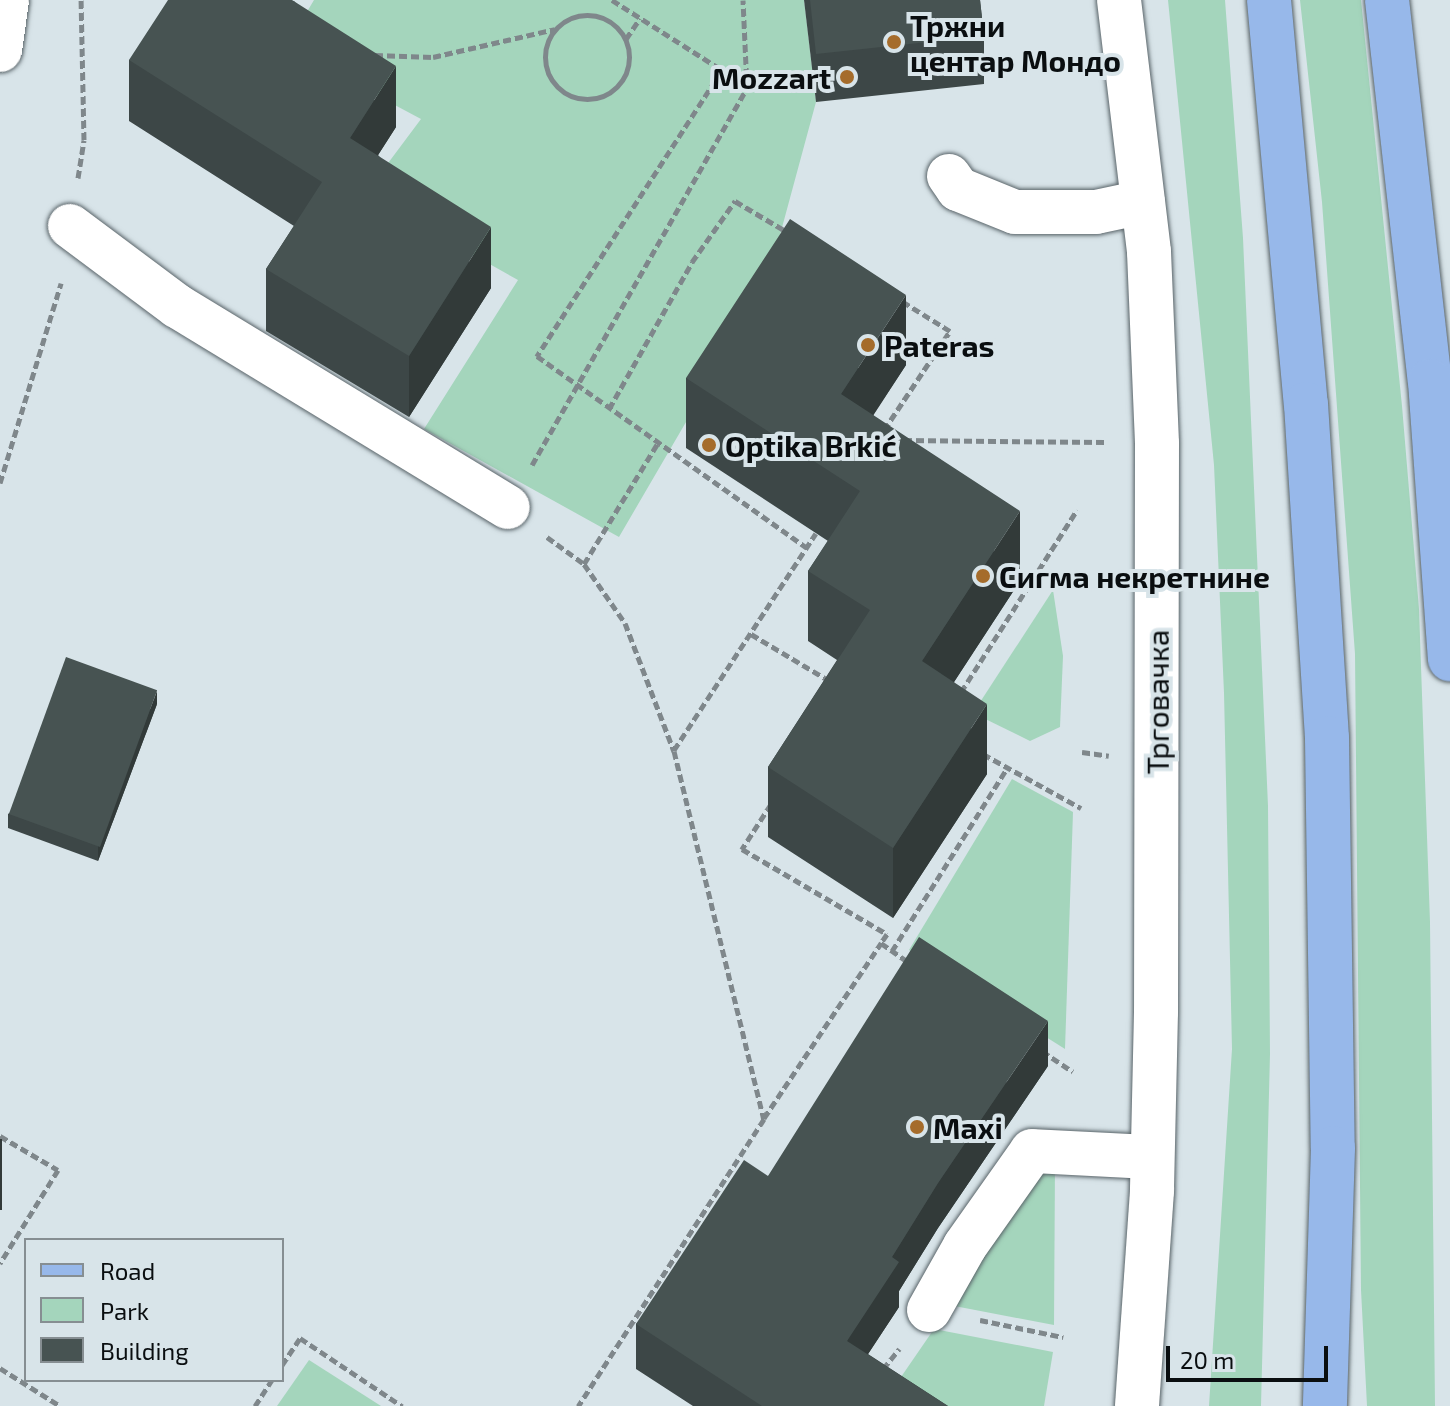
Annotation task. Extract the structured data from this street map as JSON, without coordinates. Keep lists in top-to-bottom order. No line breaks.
{"streets":{"street":["Трговачка"]},"places":["Тржни центар Мондо","Mozzart","Pateras","Optika Brkić","Сигма некретнине","Maxi"],"legend":["Road","Park","Building"],"scale_bar":"20 m"}
